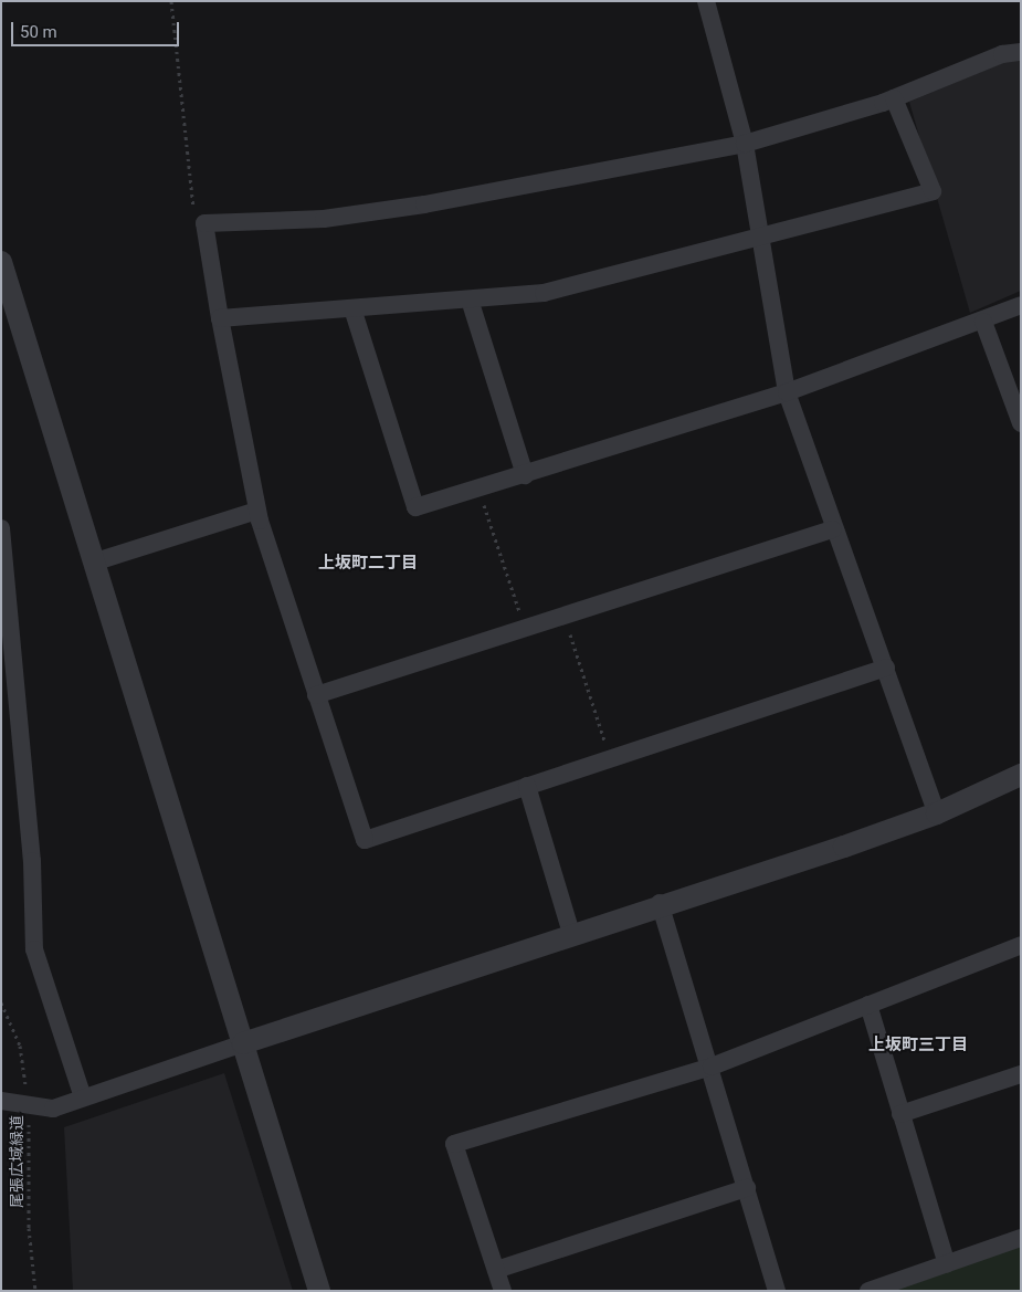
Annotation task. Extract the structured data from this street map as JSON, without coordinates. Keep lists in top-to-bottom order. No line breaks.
{"streets":{"path":["尾張広域緑道"]},"districts":["上坂町二丁目","上坂町三丁目"],"scale_bar":"50 m"}
